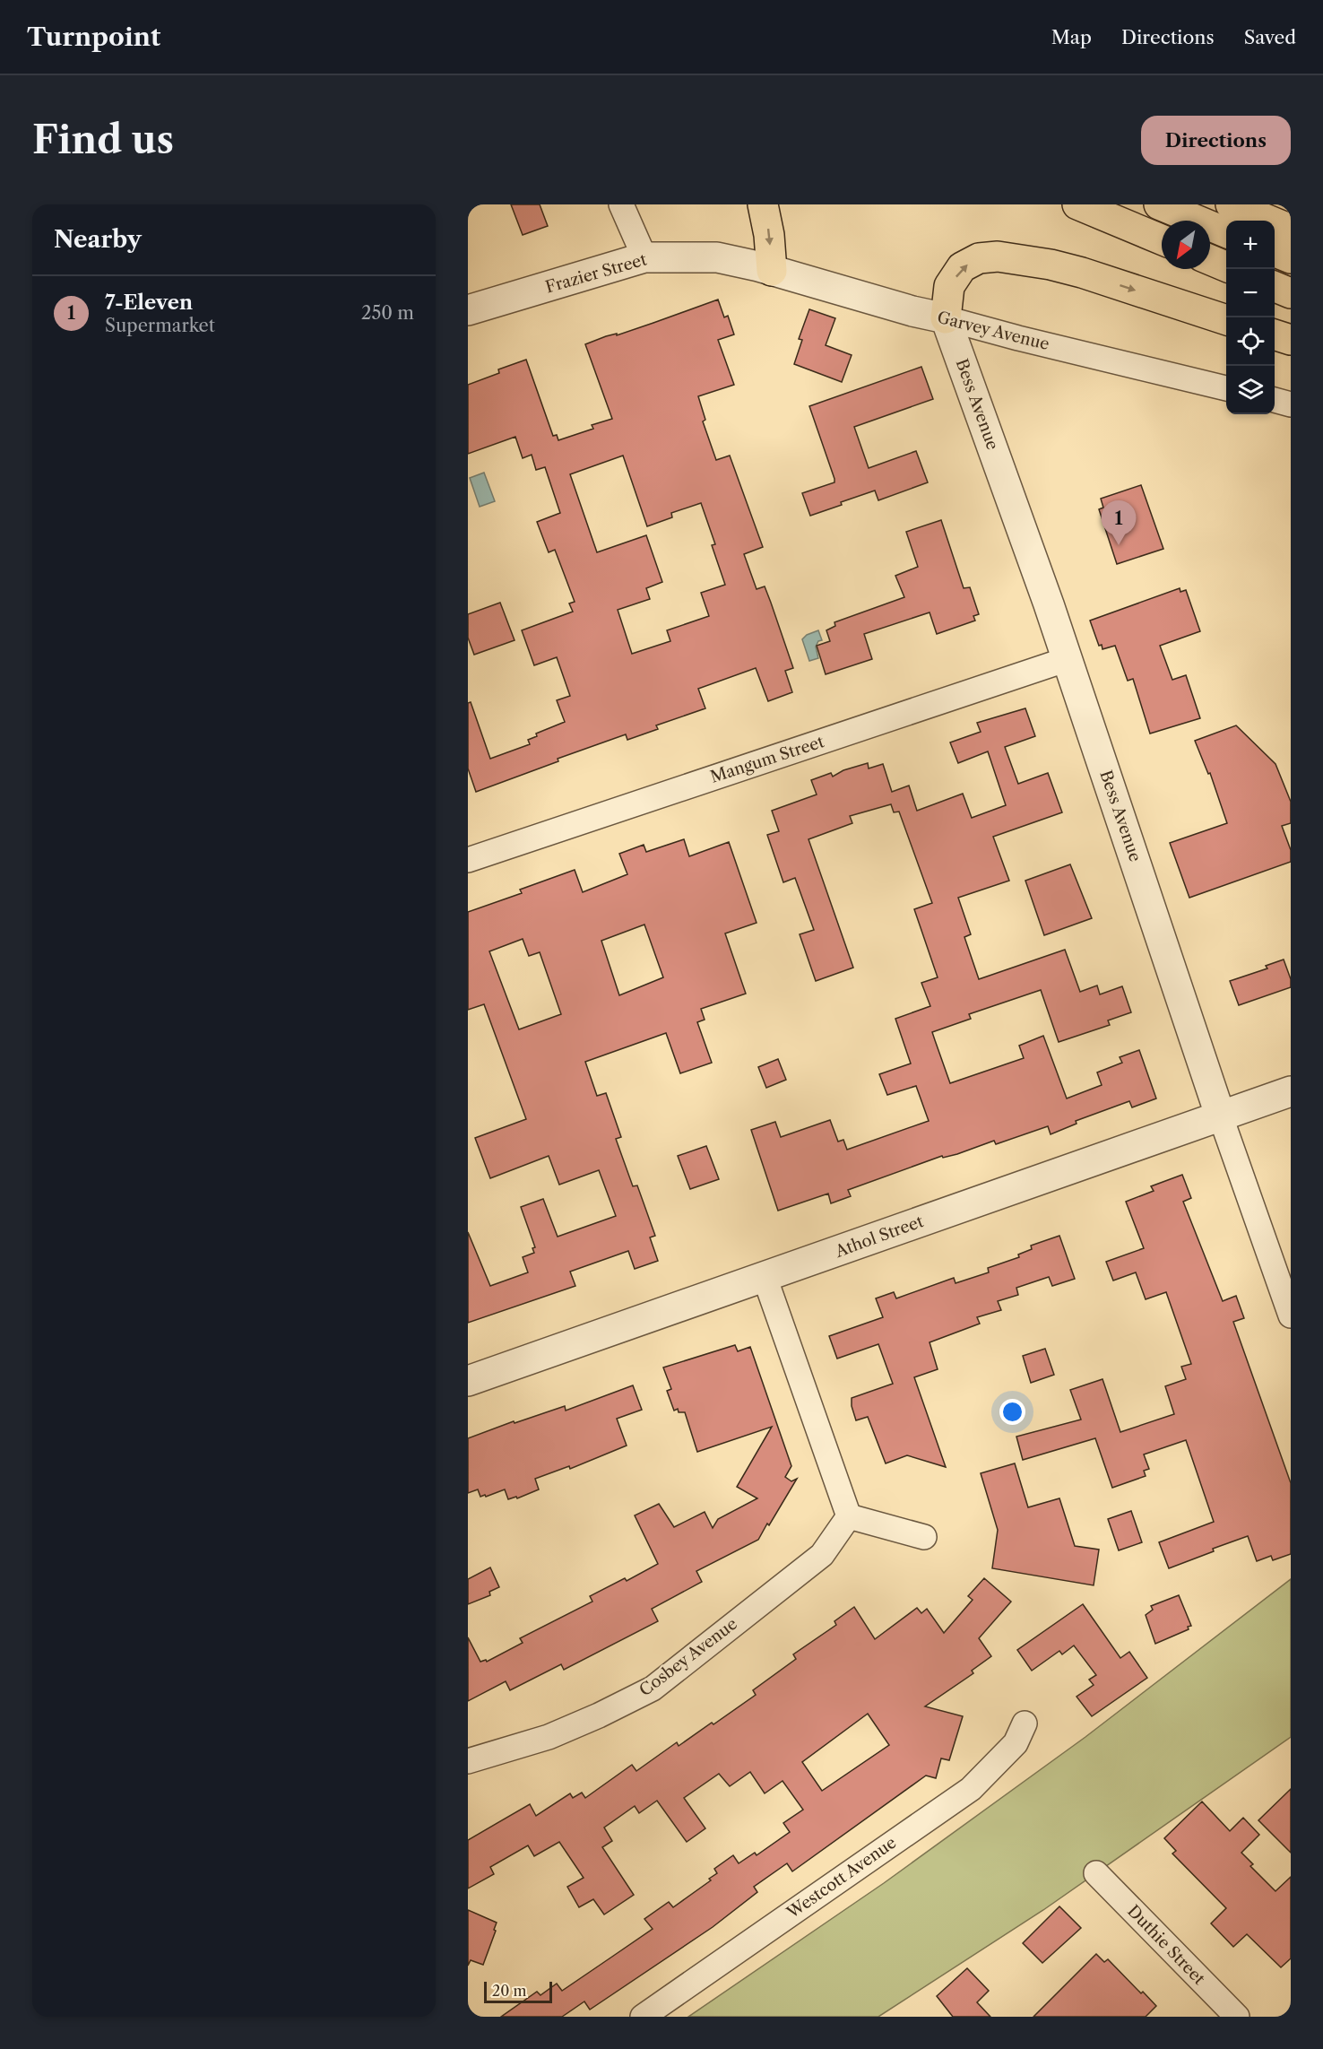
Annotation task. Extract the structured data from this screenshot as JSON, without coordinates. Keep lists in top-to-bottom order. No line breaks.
{"streets":{"street":["Frazier Street","Garvey Avenue","Bess Avenue","Mangum Street","Athol Street","Cosbey Avenue","Westcott Avenue","Duthie Street"]},"crossings":[["Frazier Street","Garvey Avenue"],["Garvey Avenue","Bess Avenue"],["Bess Avenue","Mangum Street"],["Bess Avenue","Athol Street"]],"scale_bar":"20 m","north":"bottom left","page":{"header":"Turnpoint","nav":["Map","Directions","Saved"],"buttons":"Directions","title":"Find us","heading":"Nearby","map_buttons":["+","−"],"list":[{"mark":"1","name":"7-Eleven","note":"Supermarket","value":"250 m"}],"pins":"1","scale":"20 m"}}
